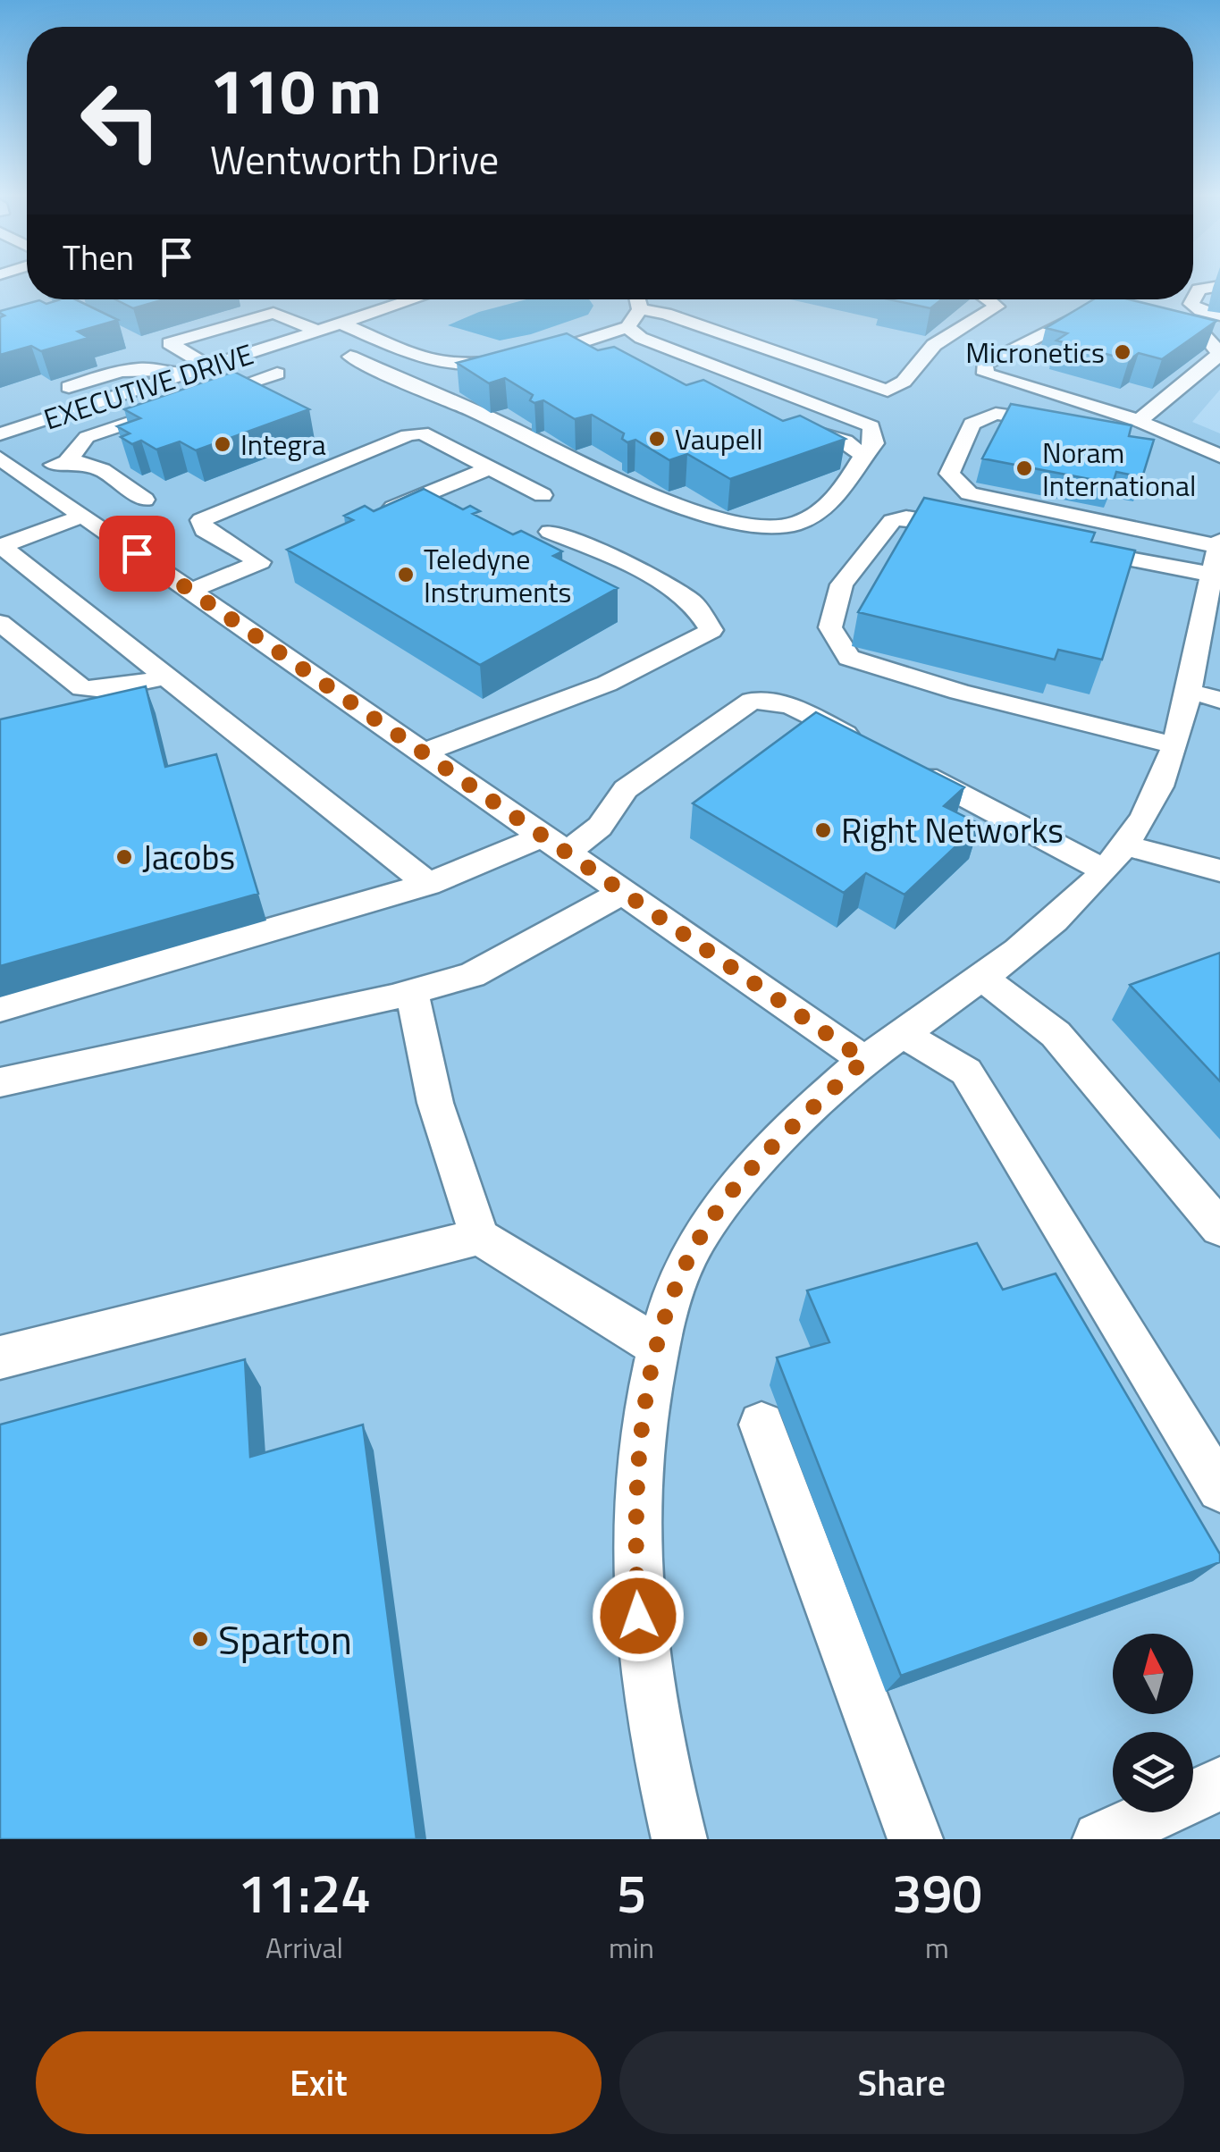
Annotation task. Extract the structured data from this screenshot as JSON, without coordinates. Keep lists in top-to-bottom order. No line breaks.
{"streets":{"street":["EXECUTIVE DRIVE"]},"places":["Micronetics","Vaupell","Integra","Noram International","Teledyne Instruments","Right Networks","Jacobs","Sparton"],"north":"top","page":{"turn":["110 m","Wentworth Drive"],"then":"Then","eta":["11:24","Arrival","5","min","390","m"],"buttons":["Exit","Share"]}}
